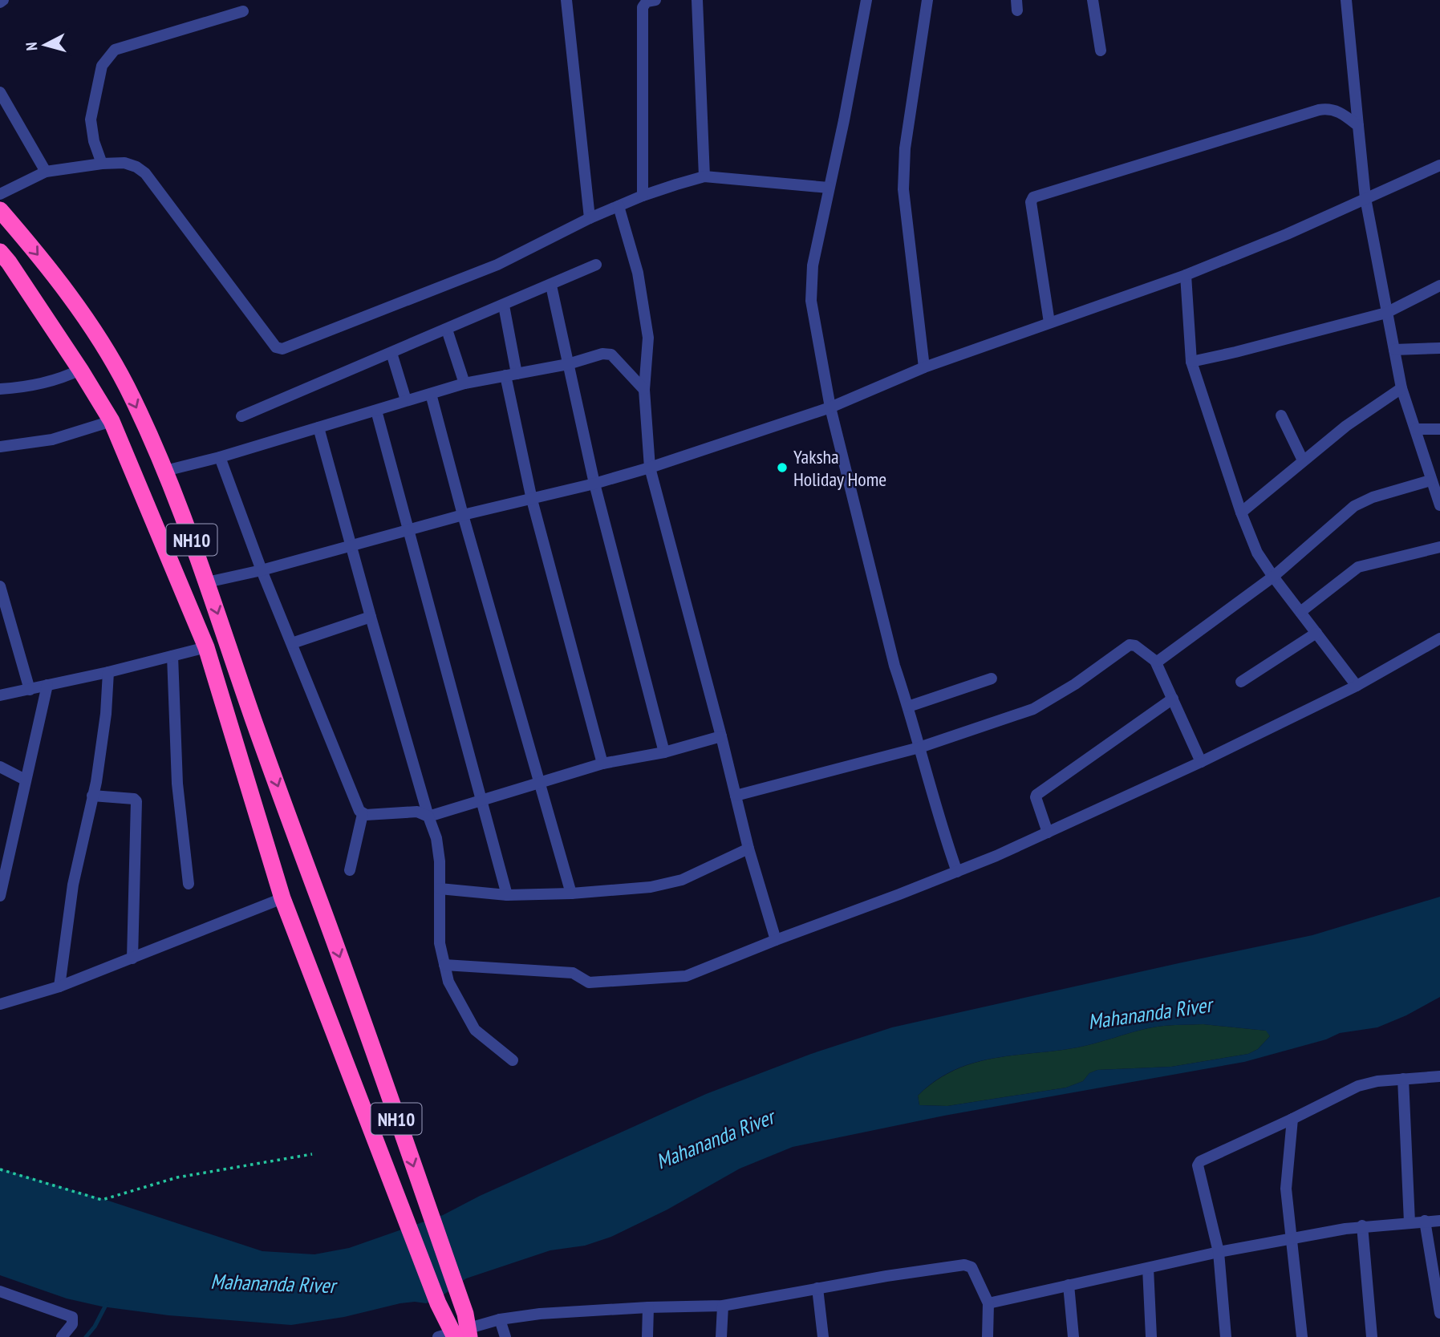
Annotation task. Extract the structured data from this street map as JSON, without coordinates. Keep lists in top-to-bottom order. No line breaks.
{"streets":{"highway":["NH10"]},"water":["Mahananda River"],"places":["Yaksha Holiday Home"],"north":"left"}
